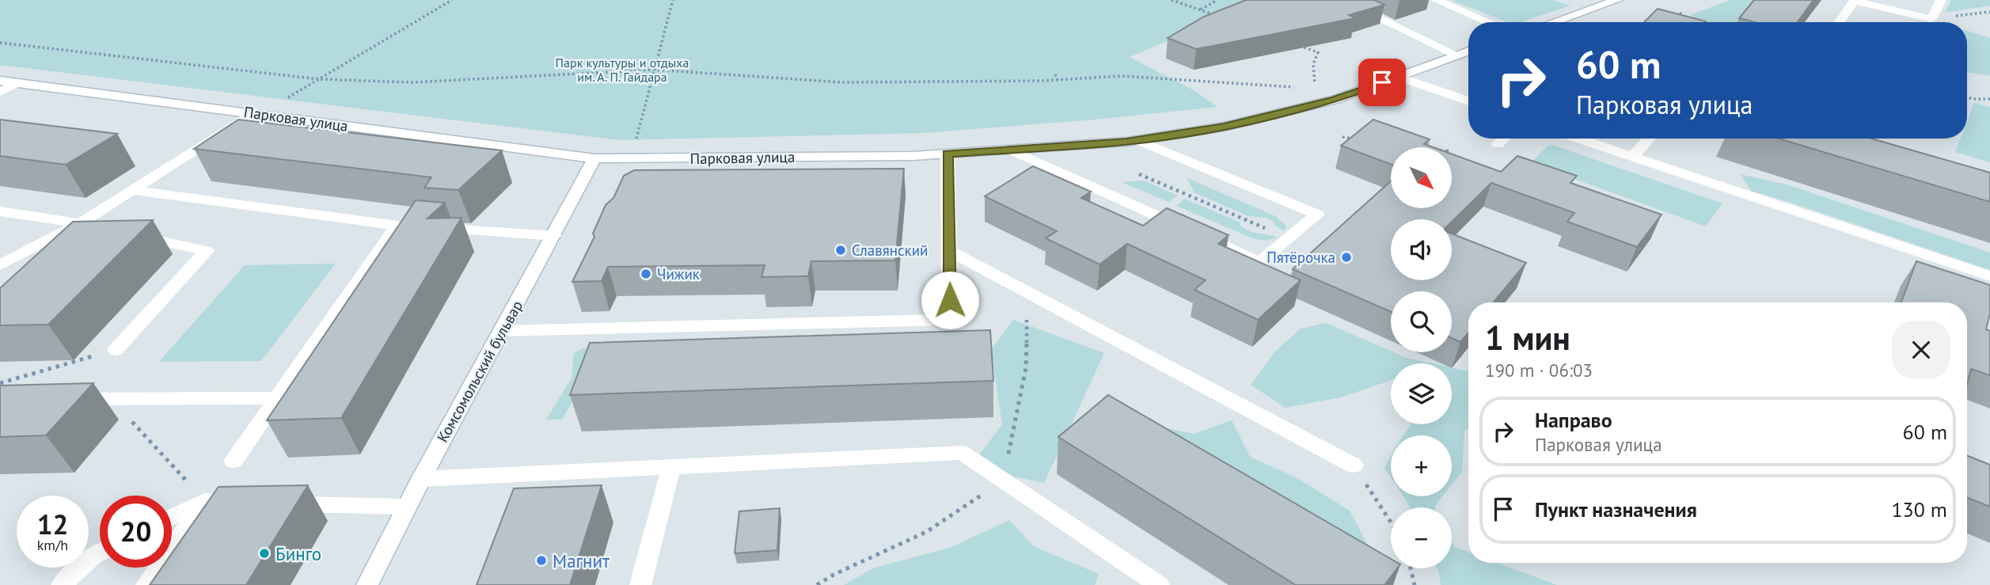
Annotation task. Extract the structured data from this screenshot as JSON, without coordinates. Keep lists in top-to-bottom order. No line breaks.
{"streets":{"street":["Парковая улица","Комсомольский бульвар"]},"crossings":[["Парковая улица","Комсомольский бульвар"]],"parks":["Парк культуры и отдыха им. А. П. Гайдара"],"places":["Славянский","Пятёрочка","Чижик","Бинго","Магнит"],"north":"bottom right","page":{"turn":["60 m","Парковая улица"],"map_buttons":["+","−"],"heading":["1 мин","190 m · 06:03"],"list":[{"name":"Направо","note":"Парковая улица","value":"60 m"},{"name":"Пункт назначения","value":"130 m"}],"speed":"12 km/h","limit":"20"}}
